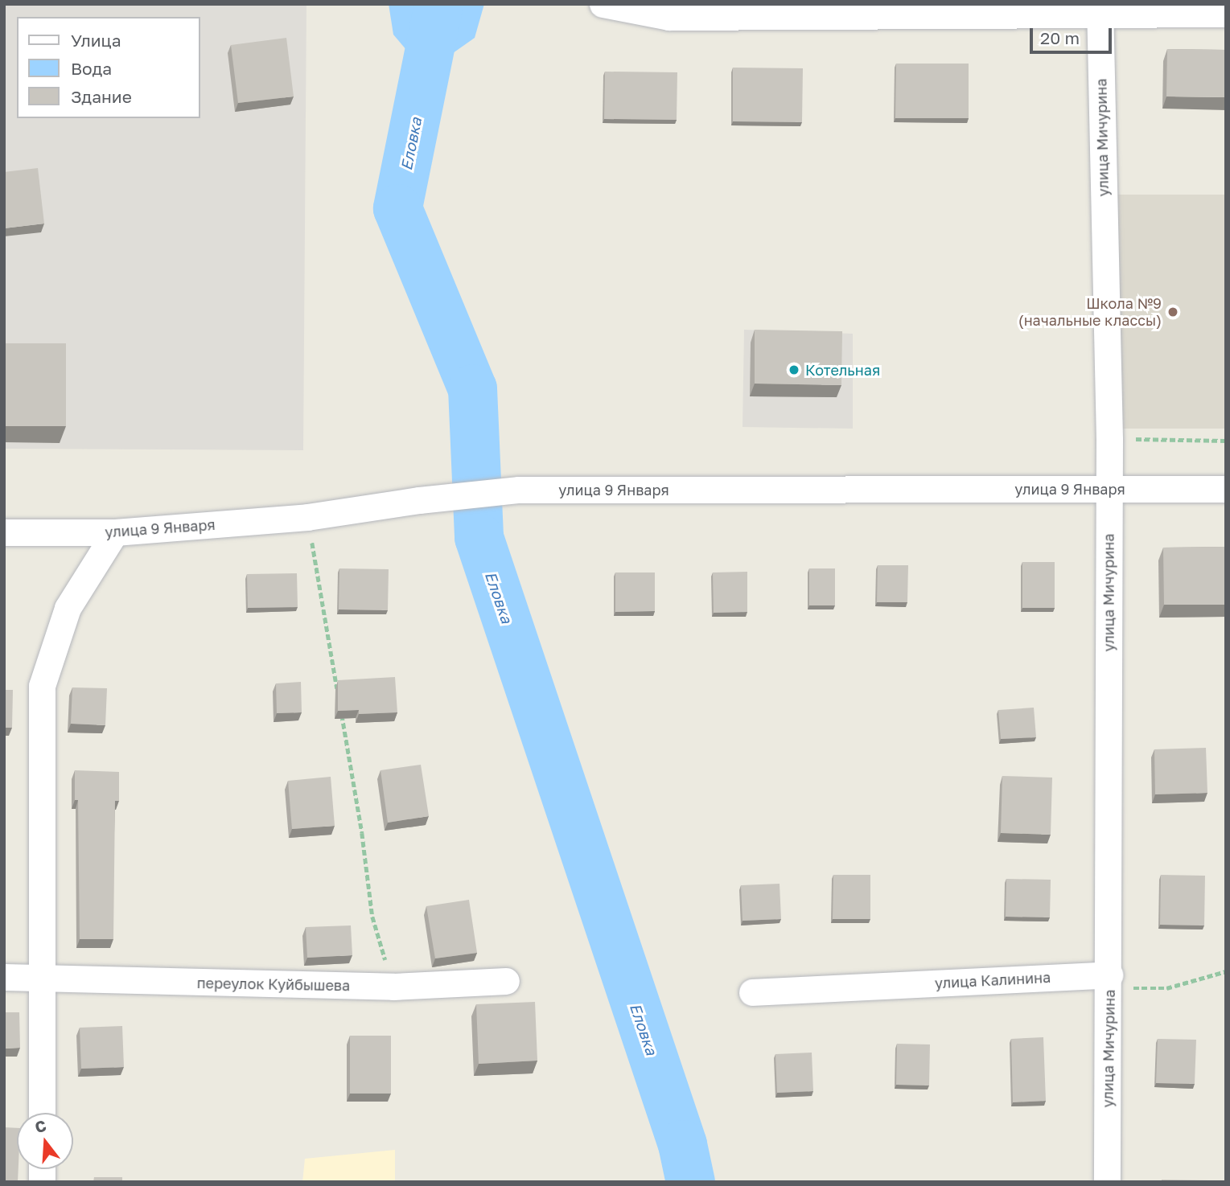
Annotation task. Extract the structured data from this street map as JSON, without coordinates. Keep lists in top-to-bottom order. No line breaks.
{"streets":{"street":["улица Мичурина","улица 9 Января","улица Калинина","переулок Куйбышева"]},"crossings":[["улица Мичурина","улица 9 Января"],["улица Мичурина","улица Калинина"]],"water":["Еловка"],"places":["Школа №9 (начальные классы)","Котельная"],"legend":["Улица","Вода","Здание"],"scale_bar":"20 m","north":"top"}
